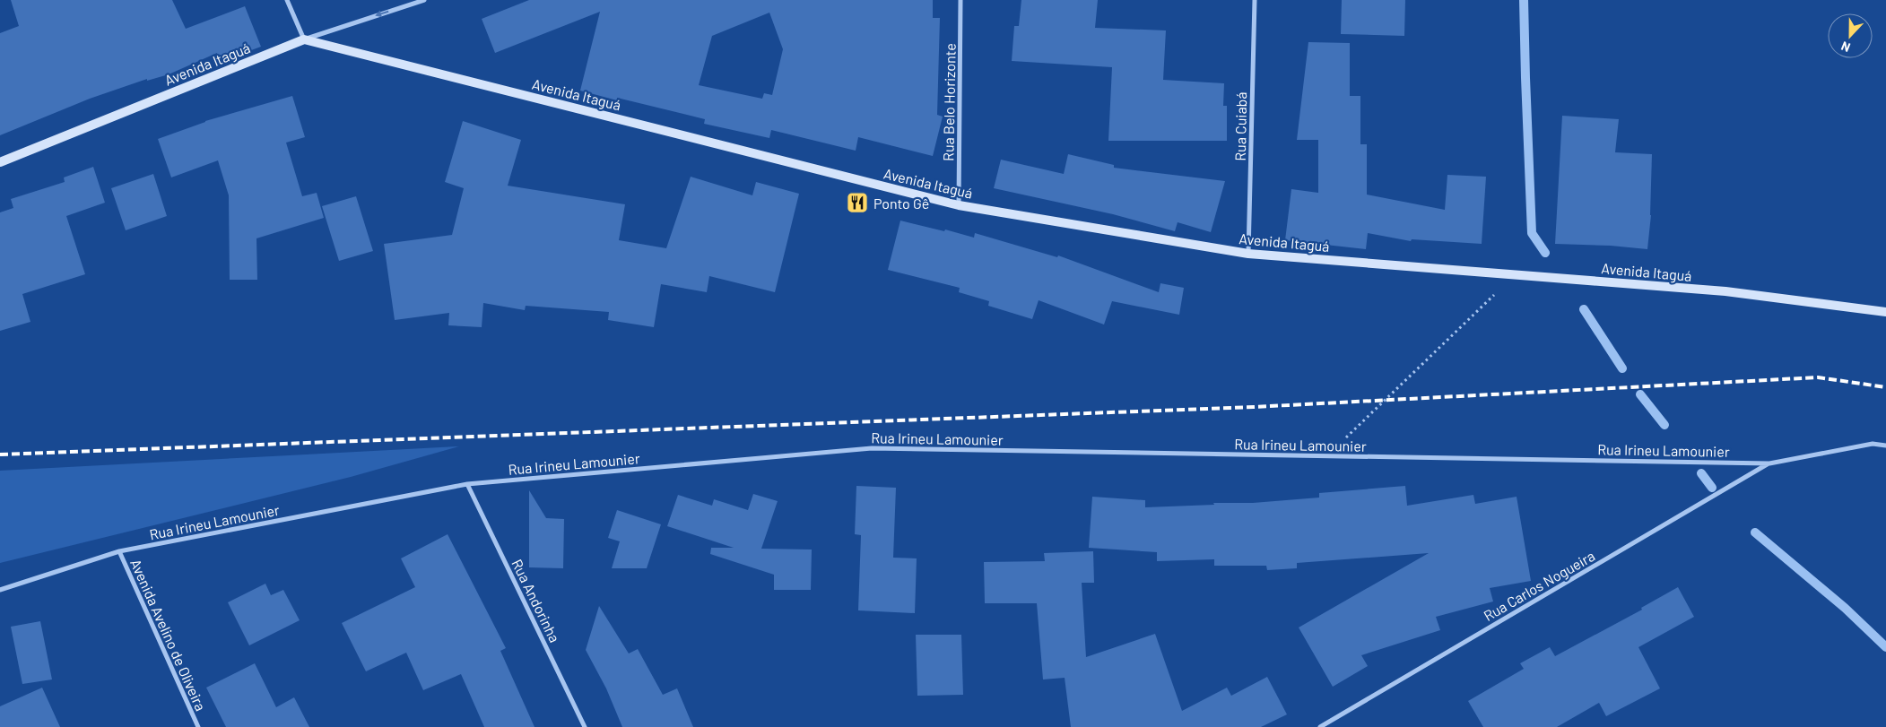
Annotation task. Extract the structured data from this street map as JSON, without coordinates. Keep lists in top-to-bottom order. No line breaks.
{"streets":{"main road":["Avenida Itaguá"],"street":["Rua Belo Horizonte","Rua Cuiabá","Rua Irineu Lamounier","Rua Carlos Nogueira","Rua Andorinha","Avenida Avelino de Oliveira"]},"crossings":[["Avenida Itaguá","Rua Belo Horizonte"],["Avenida Itaguá","Rua Cuiabá"],["Rua Irineu Lamounier","Rua Carlos Nogueira"],["Rua Irineu Lamounier","Rua Andorinha"],["Rua Irineu Lamounier","Avenida Avelino de Oliveira"]],"places":{"restaurant":["Ponto Gê"]},"north":"bottom"}
